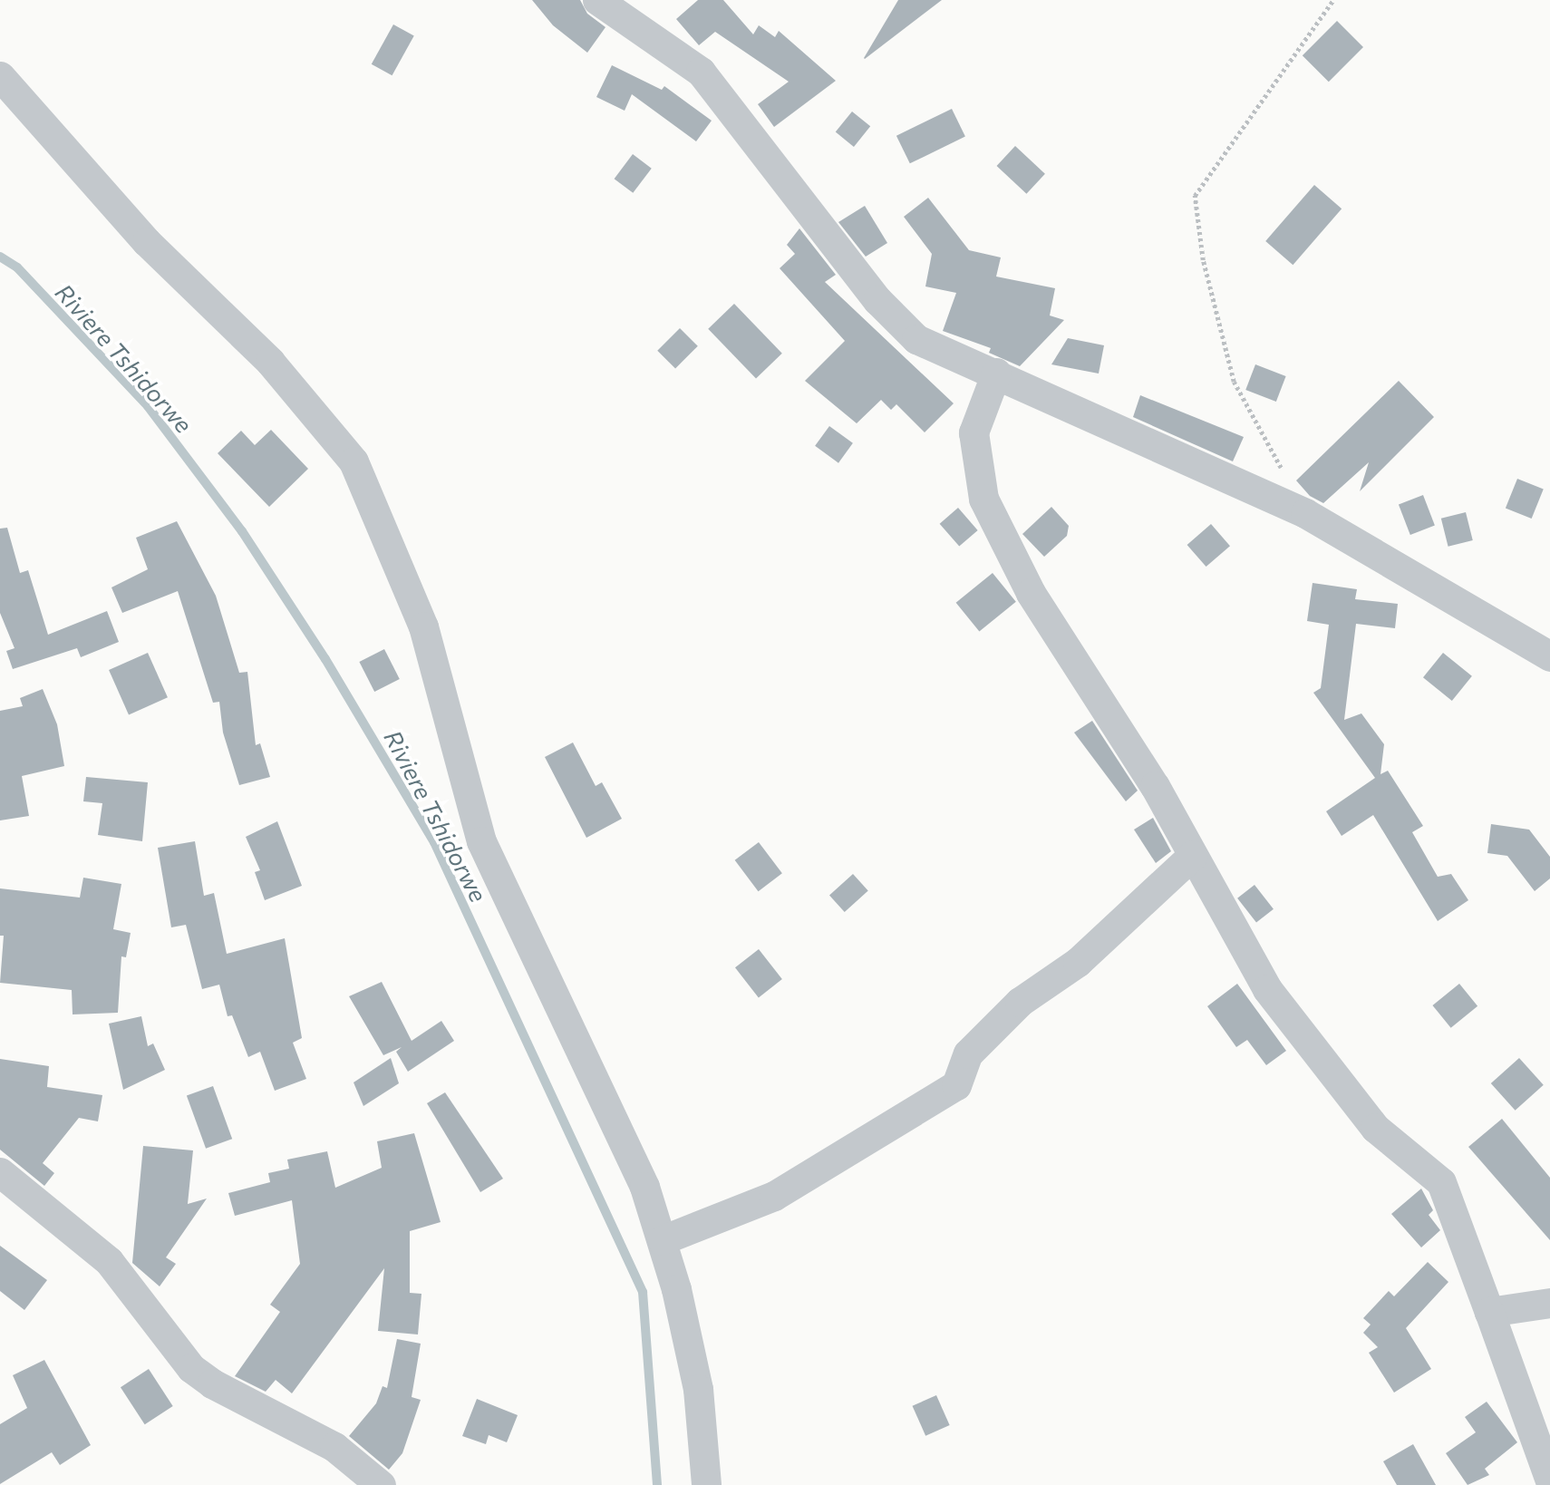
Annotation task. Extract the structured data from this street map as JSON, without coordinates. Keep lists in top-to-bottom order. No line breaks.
{"water":["Riviere Tshidorwe"]}
